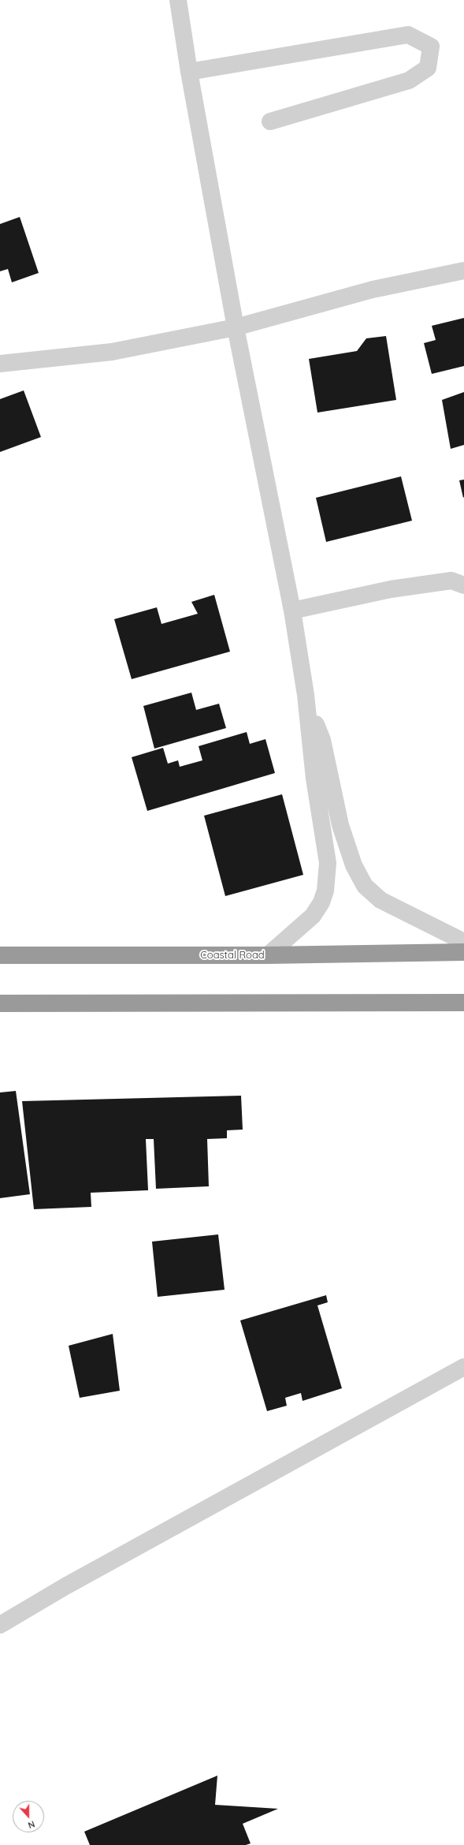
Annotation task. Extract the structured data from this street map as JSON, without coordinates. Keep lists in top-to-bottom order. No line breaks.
{"streets":{"highway":["Coastal Road"]},"north":"bottom"}
